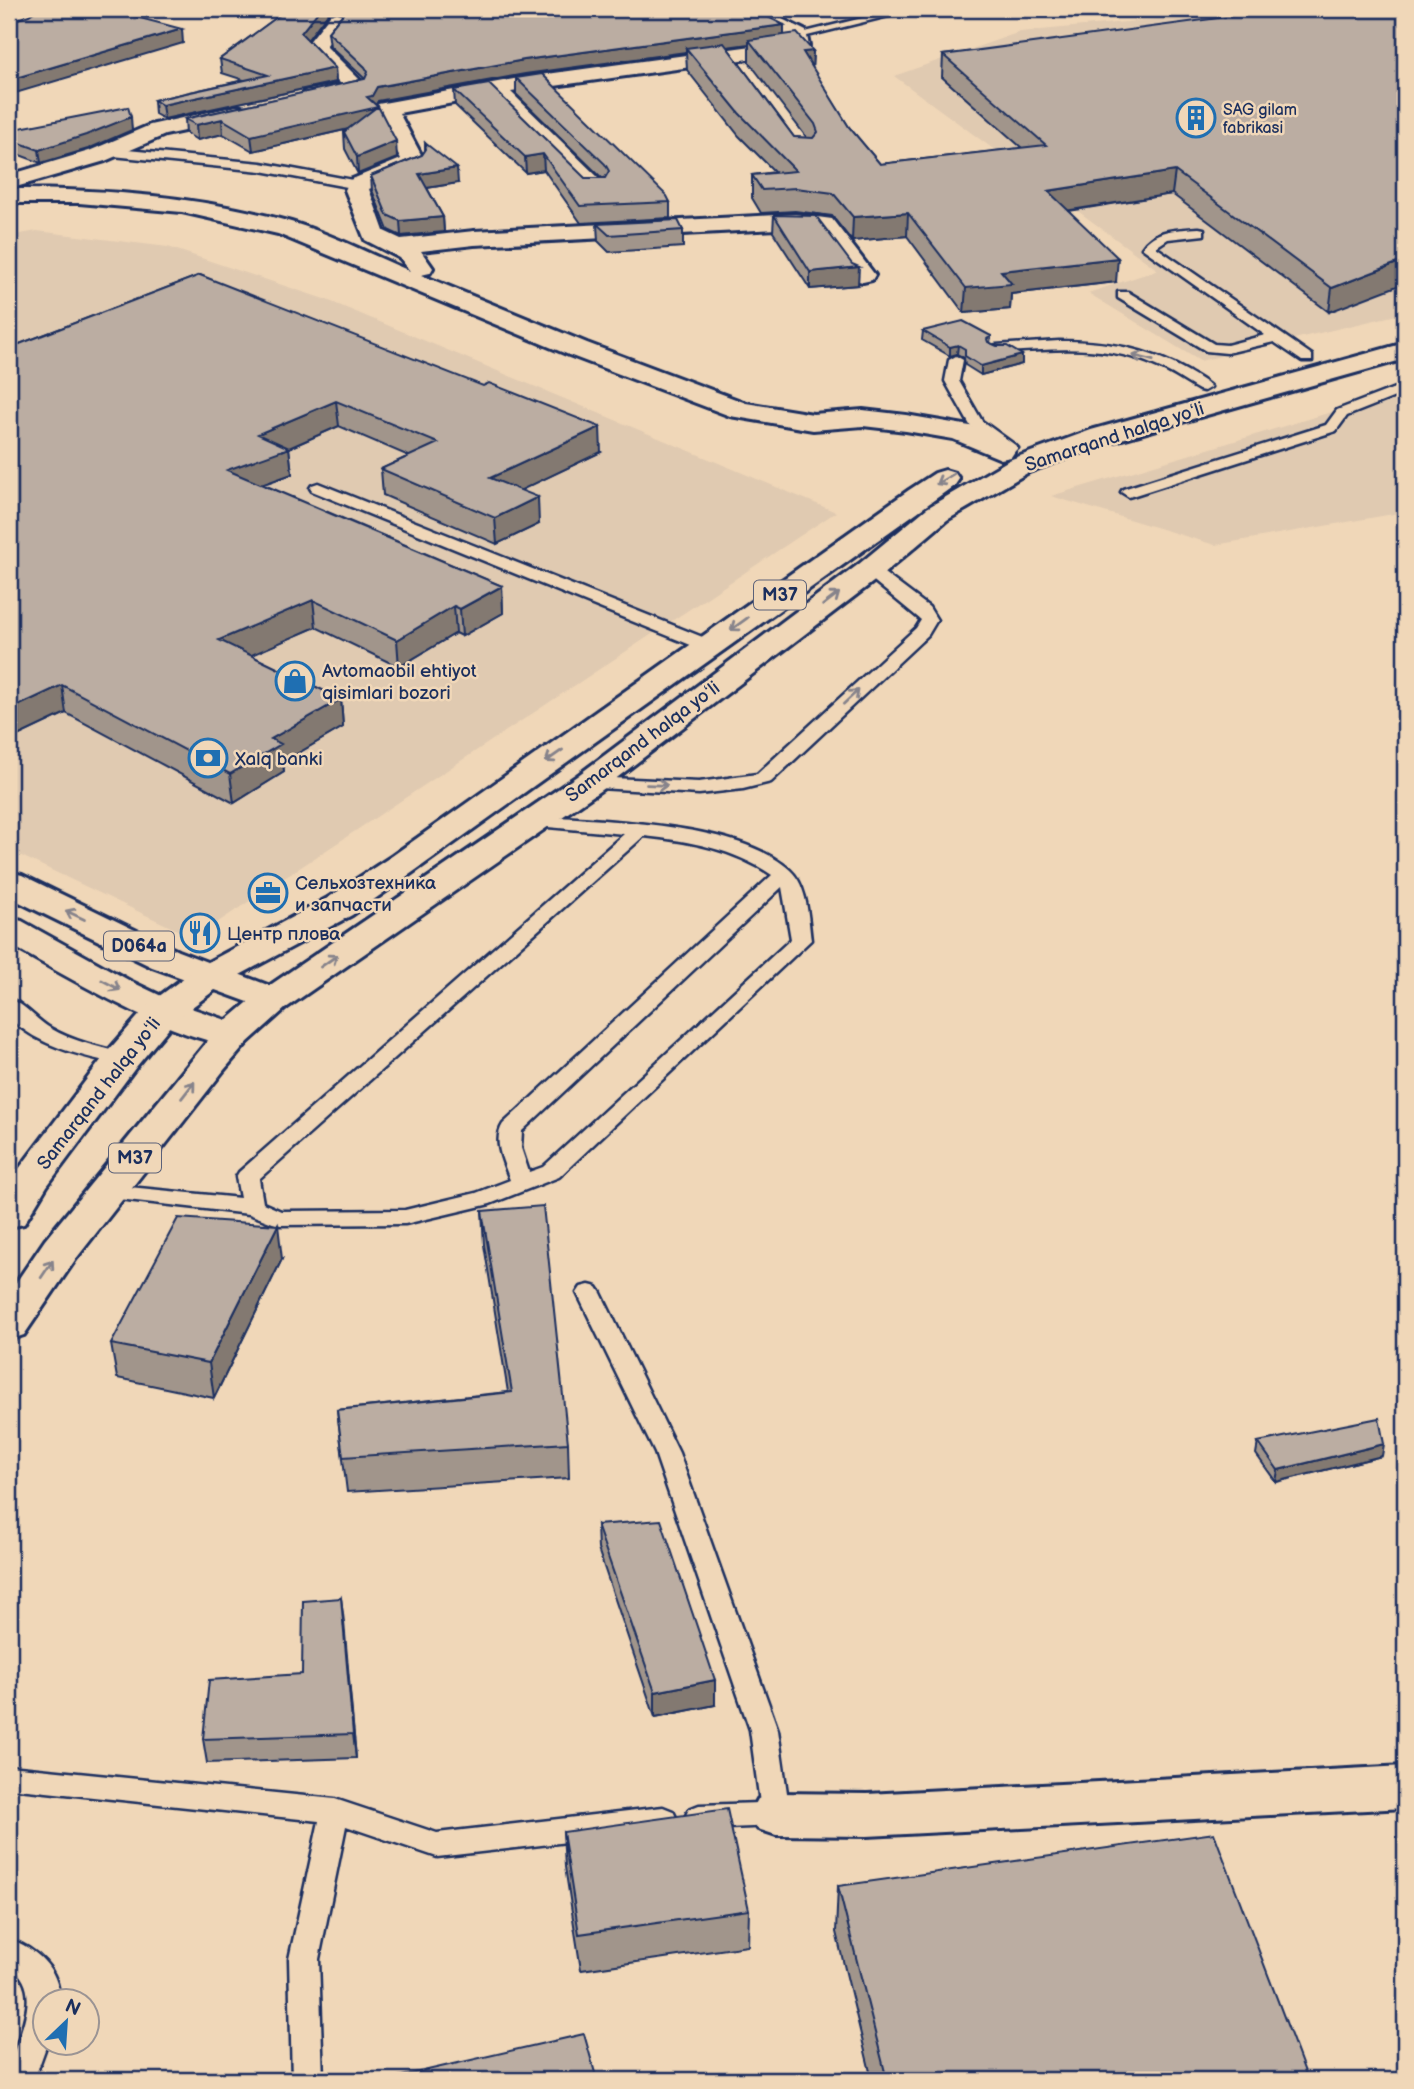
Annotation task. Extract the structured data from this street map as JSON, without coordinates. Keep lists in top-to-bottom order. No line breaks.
{"streets":{"main road":["Samarqand halqa yoʻli","M37","D064a"]},"crossings":[["Samarqand halqa yoʻli","D064a"]],"places":{"building":["SAG gilam fabrikasi"],"shop":["Avtomaobil ehtiyot qisimlari bozori"],"bank":["Xalq banki"],"office":["Сельхозтехника и запчасти"],"restaurant":["Центр плова"]},"north":"top right"}
